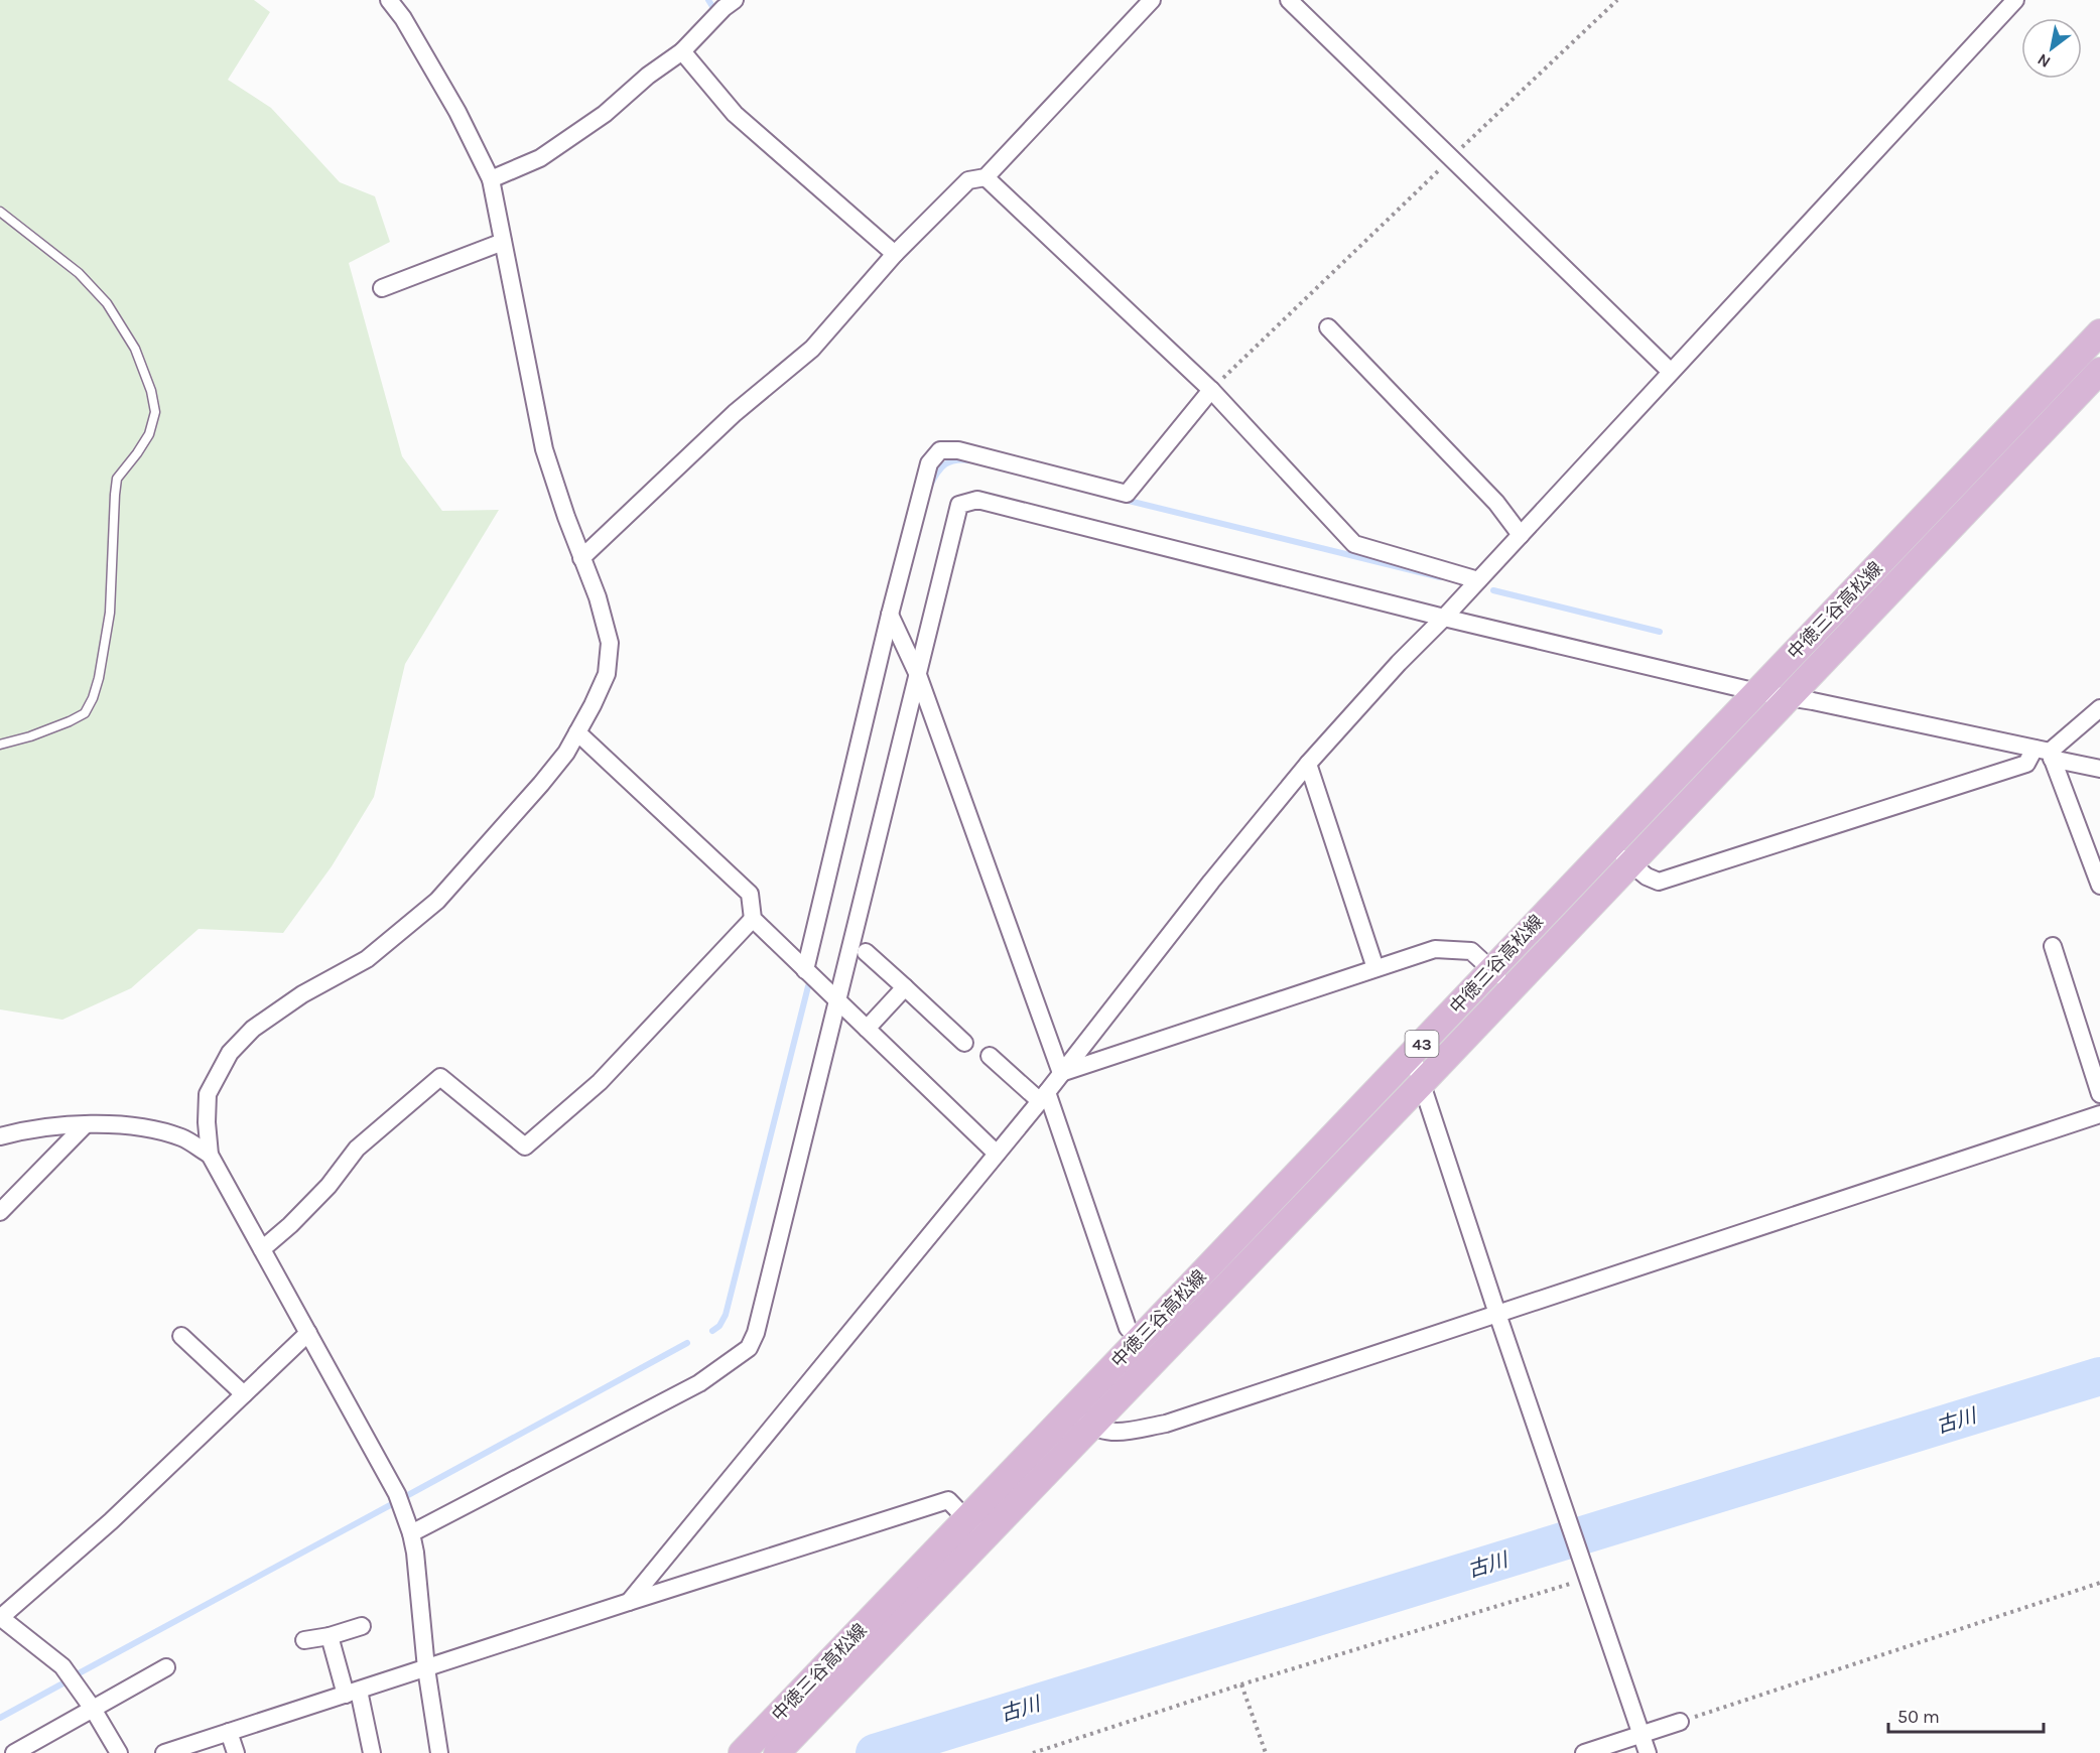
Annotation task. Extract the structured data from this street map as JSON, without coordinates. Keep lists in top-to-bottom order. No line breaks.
{"streets":{"main road":["中徳三谷高松線","43"]},"water":["古川"],"scale_bar":"50 m","north":"bottom left"}
